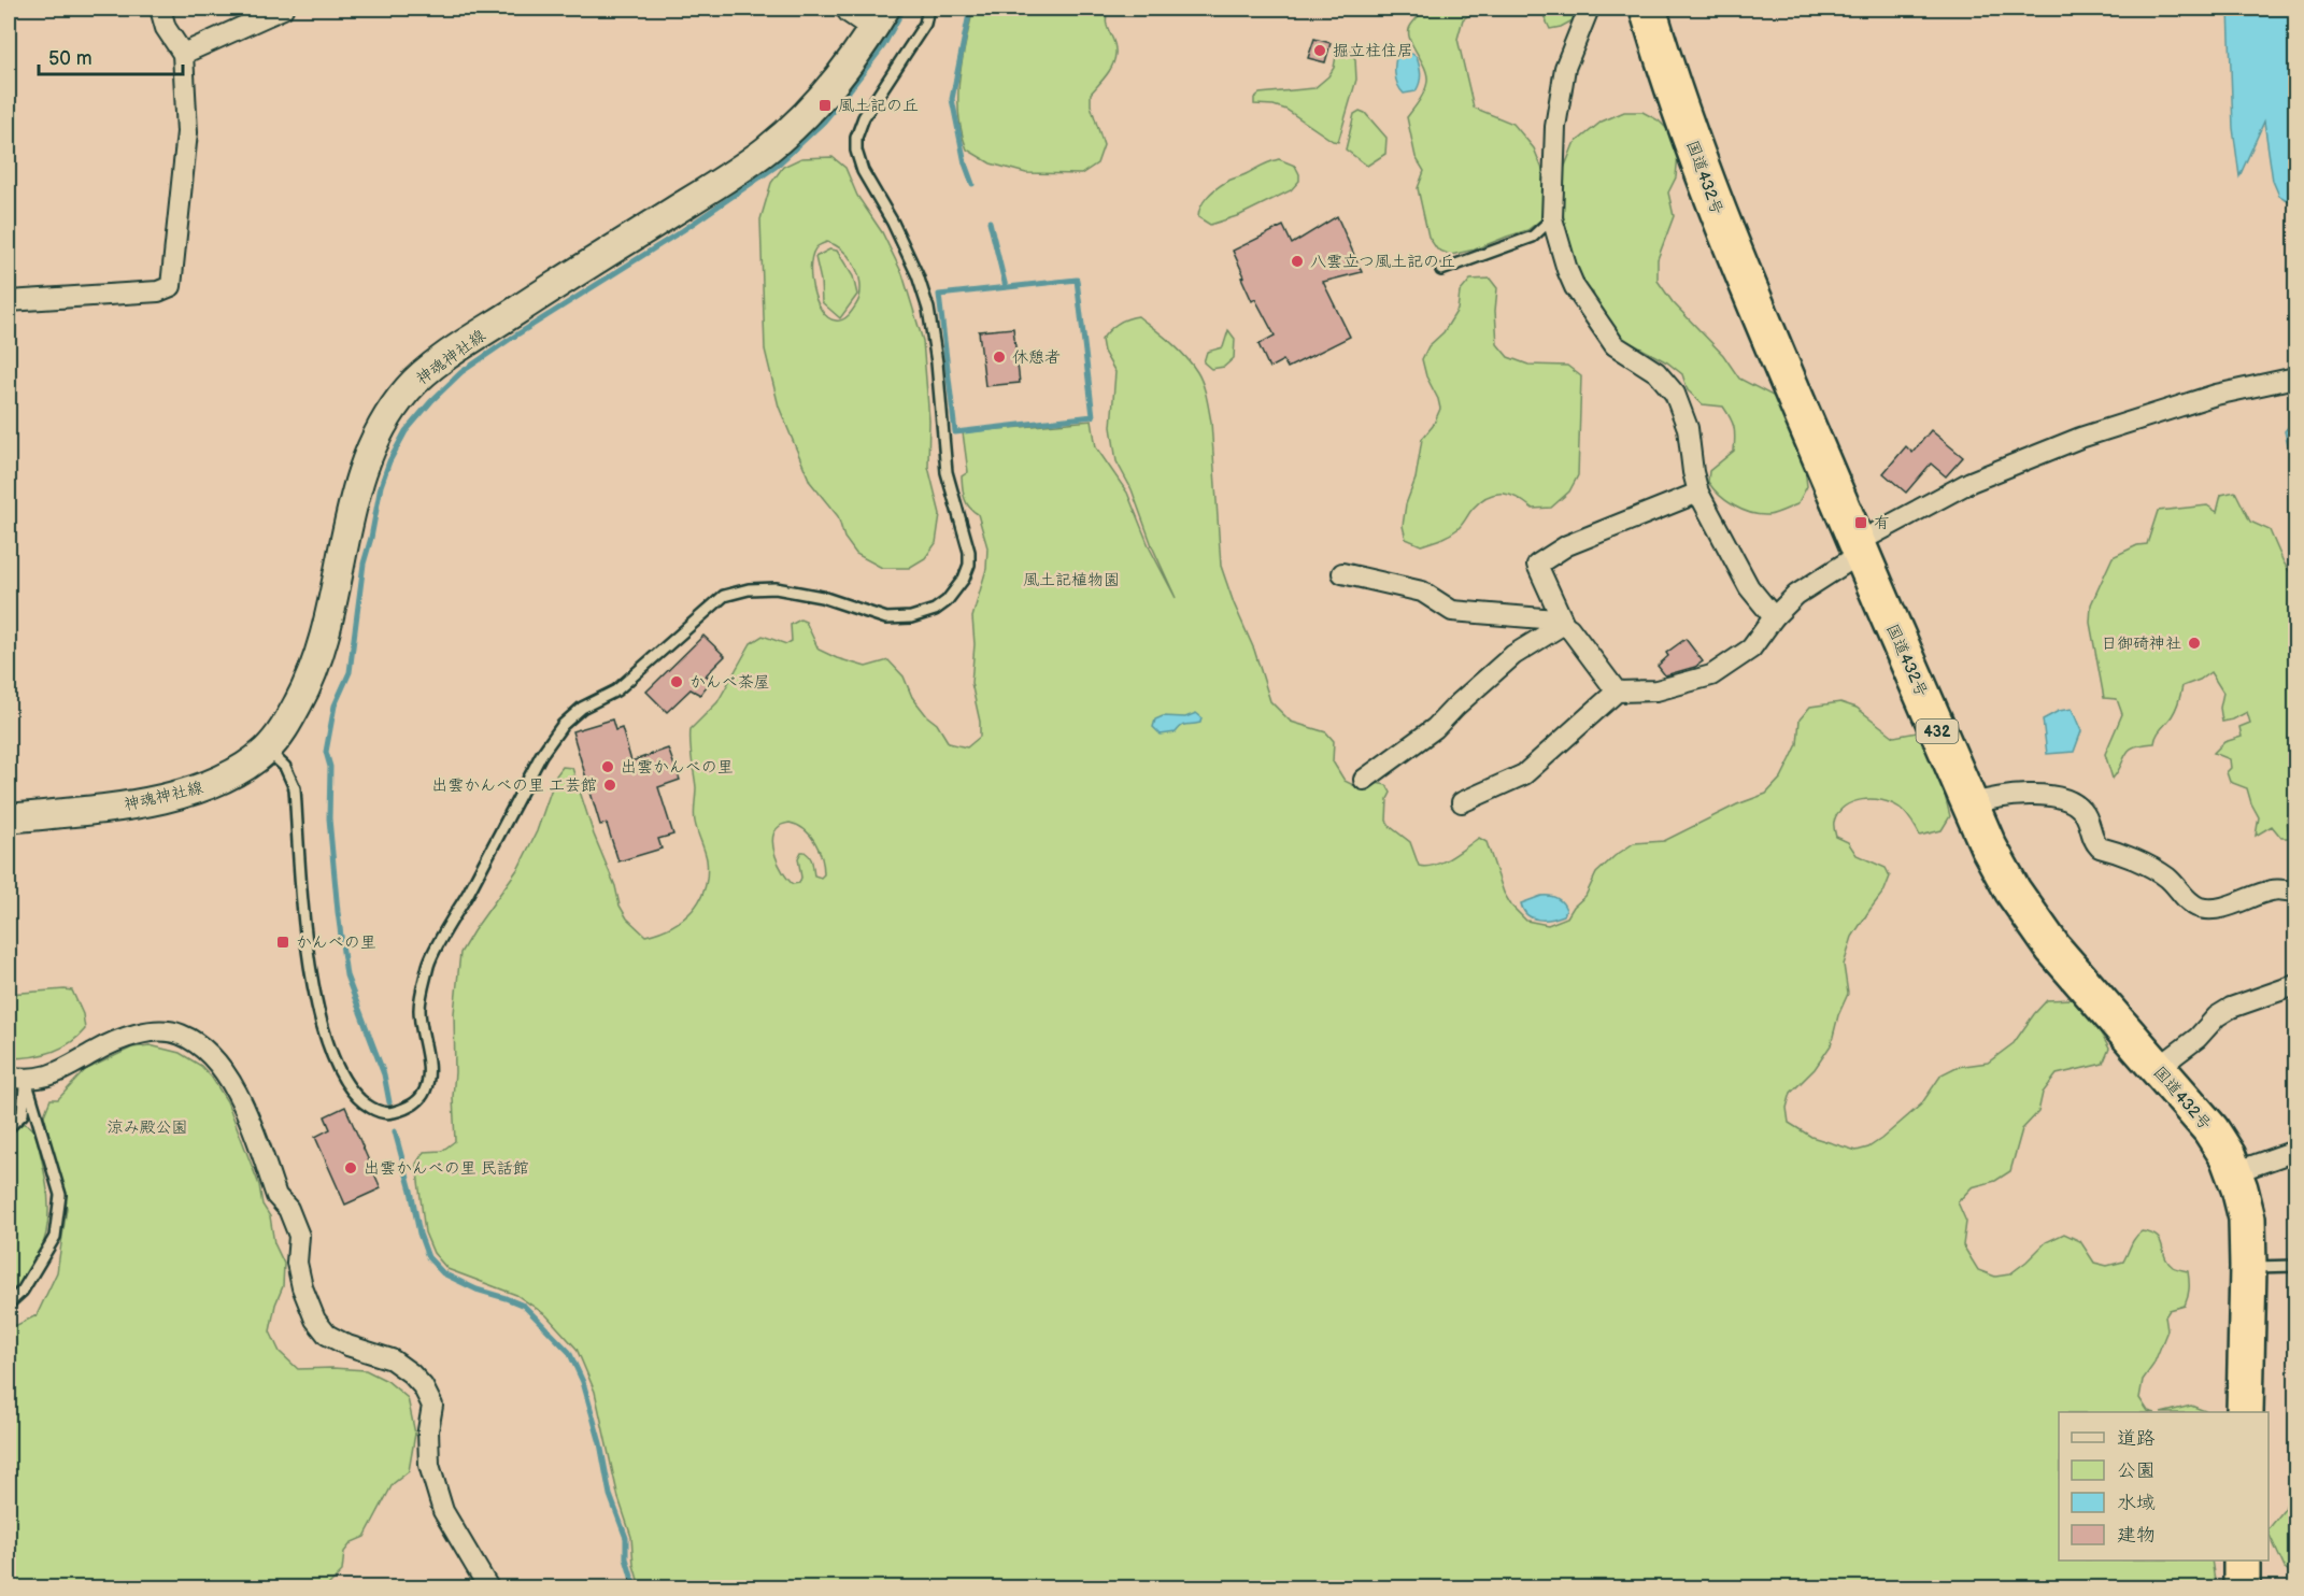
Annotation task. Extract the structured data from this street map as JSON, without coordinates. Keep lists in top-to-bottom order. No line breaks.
{"streets":{"highway":["国道432号","432"],"main road":["神魂神社線"]},"parks":["風土記植物園","涼み殿公園"],"places":{"other":["掘立柱住居","八雲立つ風土記の丘","休憩者","日御碕神社","かんべ茶屋","出雲かんべの里","出雲かんべの里 工芸館","出雲かんべの里 民話館"],"transit":["風土記の丘","有","かんべの里"]},"legend":["道路","公園","水域","建物"],"scale_bar":"50 m"}
